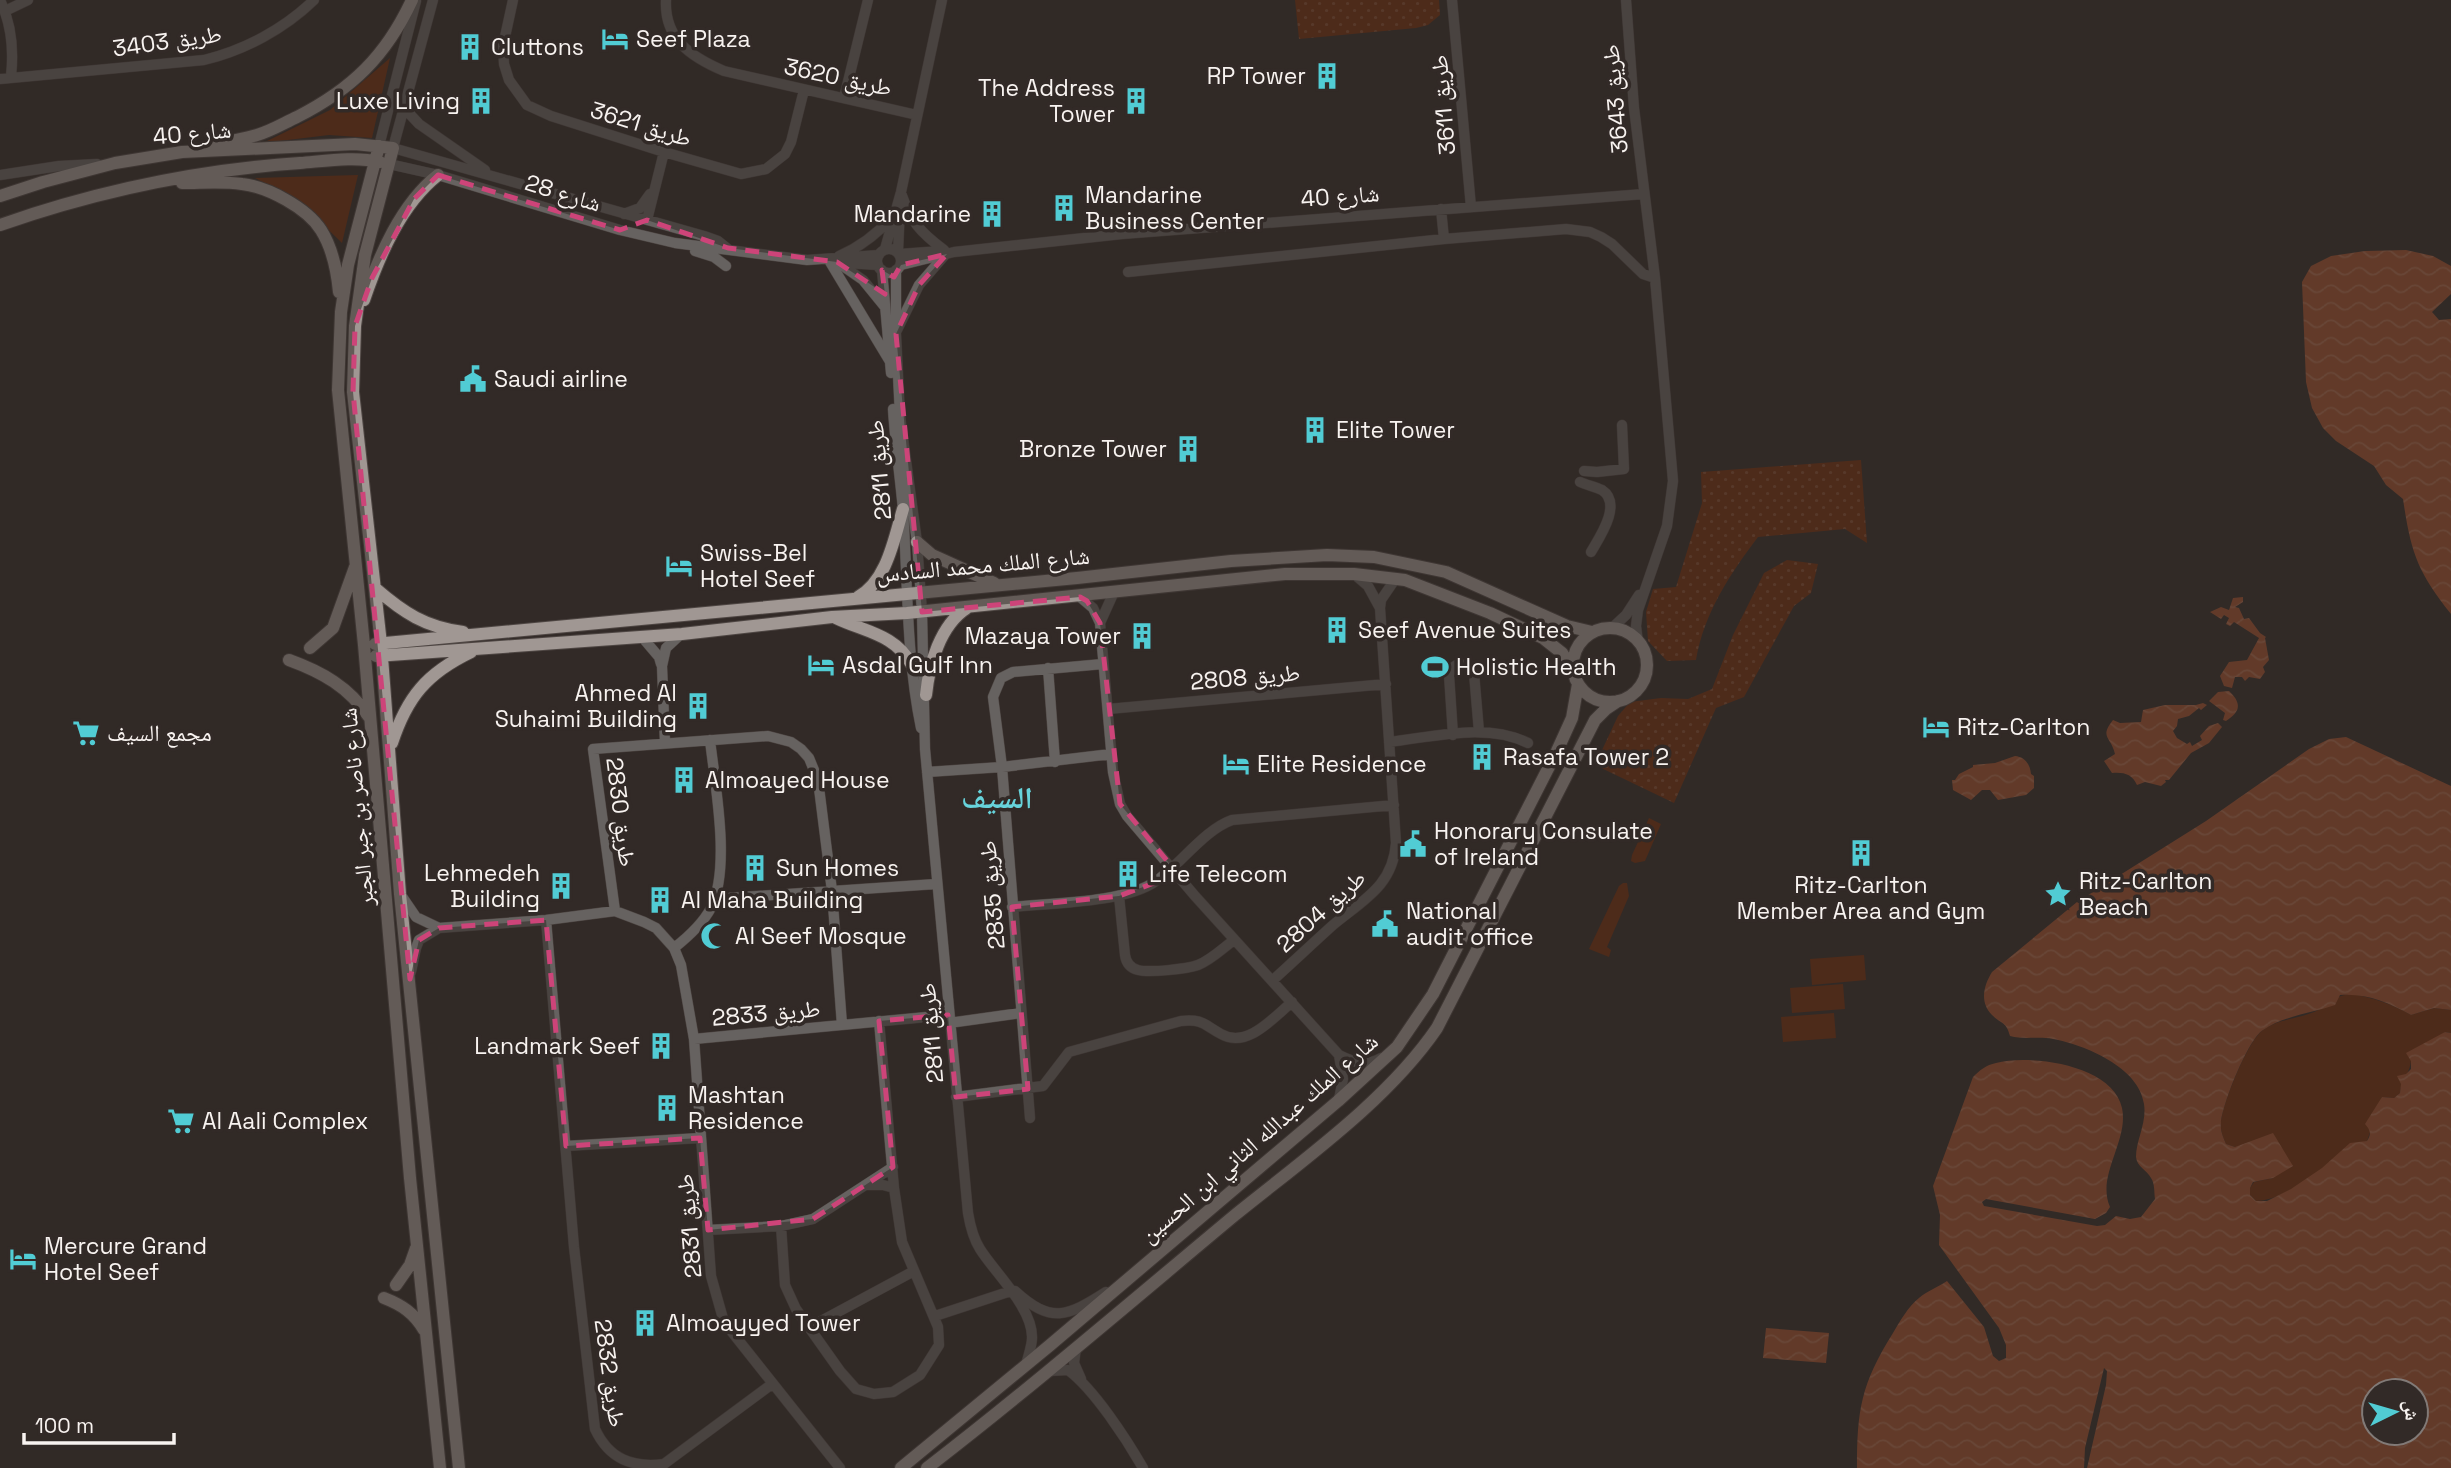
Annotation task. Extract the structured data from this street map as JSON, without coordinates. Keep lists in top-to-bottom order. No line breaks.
{"streets":{"main road":["شارع 40","شارع الملك محمد السادس","شارع ناصر بن جبر الجبر","شارع الملك عبدالله الثاني ابن الحسين"],"street":["طريق 3403","طريق 3620","طريق 3643","طريق 3611","طريق 3621","شارع 28","طريق 2811","طريق 2808","طريق 2830","طريق 2835","طريق 2804","طريق 2833","طريق 2831","طريق 2832"]},"crossings":[["طريق 3620","طريق 3621"],["طريق 3643","شارع 40"],["طريق 3611","شارع 40"],["شارع 40","شارع 28"],["شارع 40","طريق 2811"],["شارع 40","شارع ناصر بن جبر الجبر"],["شارع 28","طريق 2811"],["شارع 28","شارع ناصر بن جبر الجبر"],["طريق 2811","شارع الملك محمد السادس"],["طريق 2811","طريق 2833"],["طريق 2811","شارع الملك عبدالله الثاني ابن الحسين"],["شارع الملك محمد السادس","شارع ناصر بن جبر الجبر"],["شارع الملك محمد السادس","شارع الملك عبدالله الثاني ابن الحسين"],["طريق 2808","طريق 2804"],["طريق 2830","طريق 2833"],["طريق 2835","طريق 2833"],["طريق 2833","طريق 2831"],["طريق 2831","طريق 2832"]],"districts":["السيف"],"places":{"hotel":["Seef Plaza","Swiss-Bel Hotel Seef","Asdal Gulf Inn","Ritz-Carlton","Elite Residence","Mercure Grand Hotel Seef"],"building":["Cluttons","RP Tower","Luxe Living","The Address Tower","Mandarine Business Center","Mandarine","Elite Tower","Bronze Tower","Seef Avenue Suites","Mazaya Tower","Ahmed Al Suhaimi Building","Rasafa Tower 2","Almoayed House","Ritz-Carlton Member Area and Gym","Sun Homes","Life Telecom","Lehmedeh Building","Al Maha Building","Landmark Seef","Mashtan Residence","Almoayyed Tower"],"public building":["Saudi airline","Honorary Consulate of Ireland","National audit office"],"sports":["Holistic Health"],"supermarket":["مجمع السيف","Al Aali Complex"],"place":["Ritz-Carlton Beach"],"mosque":["Al Seef Mosque"]},"scale_bar":"100 m","north":"right"}
